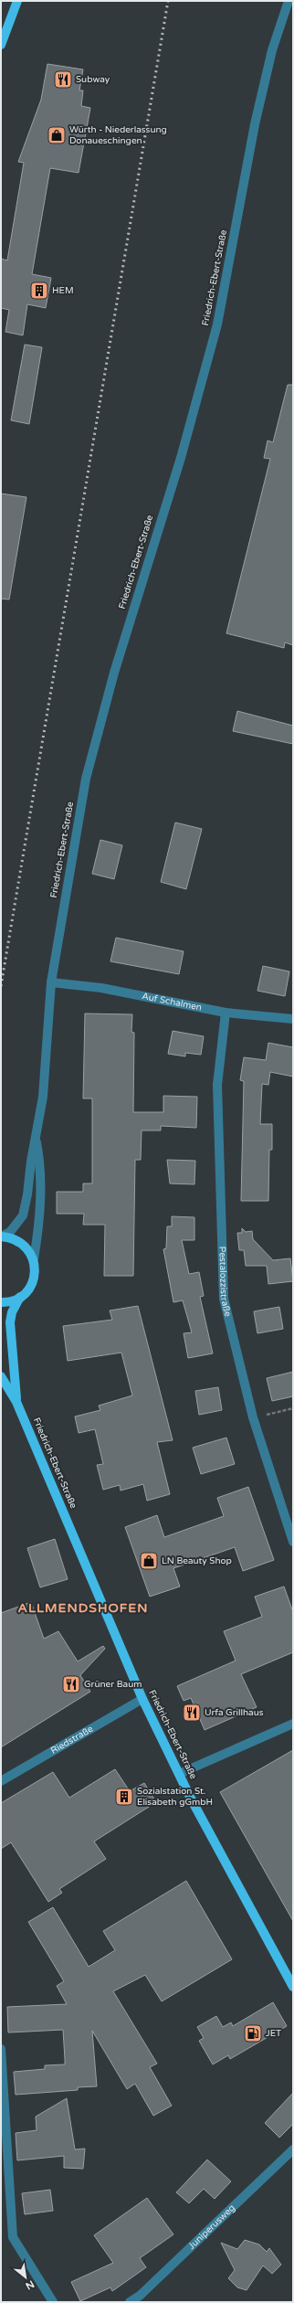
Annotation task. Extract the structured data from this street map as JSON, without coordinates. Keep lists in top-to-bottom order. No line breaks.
{"streets":{"main road":["Friedrich-Ebert-Straße"],"street":["Auf Schalmen","Pestalozzistraße","Riedstraße","Juniperusweg"]},"crossings":[["Friedrich-Ebert-Straße","Auf Schalmen"],["Friedrich-Ebert-Straße","Riedstraße"],["Auf Schalmen","Pestalozzistraße"]],"districts":["ALLMENDSHOFEN"],"places":{"restaurant":["Subway","Grüner Baum","Urfa Grillhaus"],"shop":["Würth - Niederlassung Donaueschingen","LN Beauty Shop"],"building":["HEM","Sozialstation St. Elisabeth gGmbH"],"fuel station":["JET"]},"north":"bottom right"}
